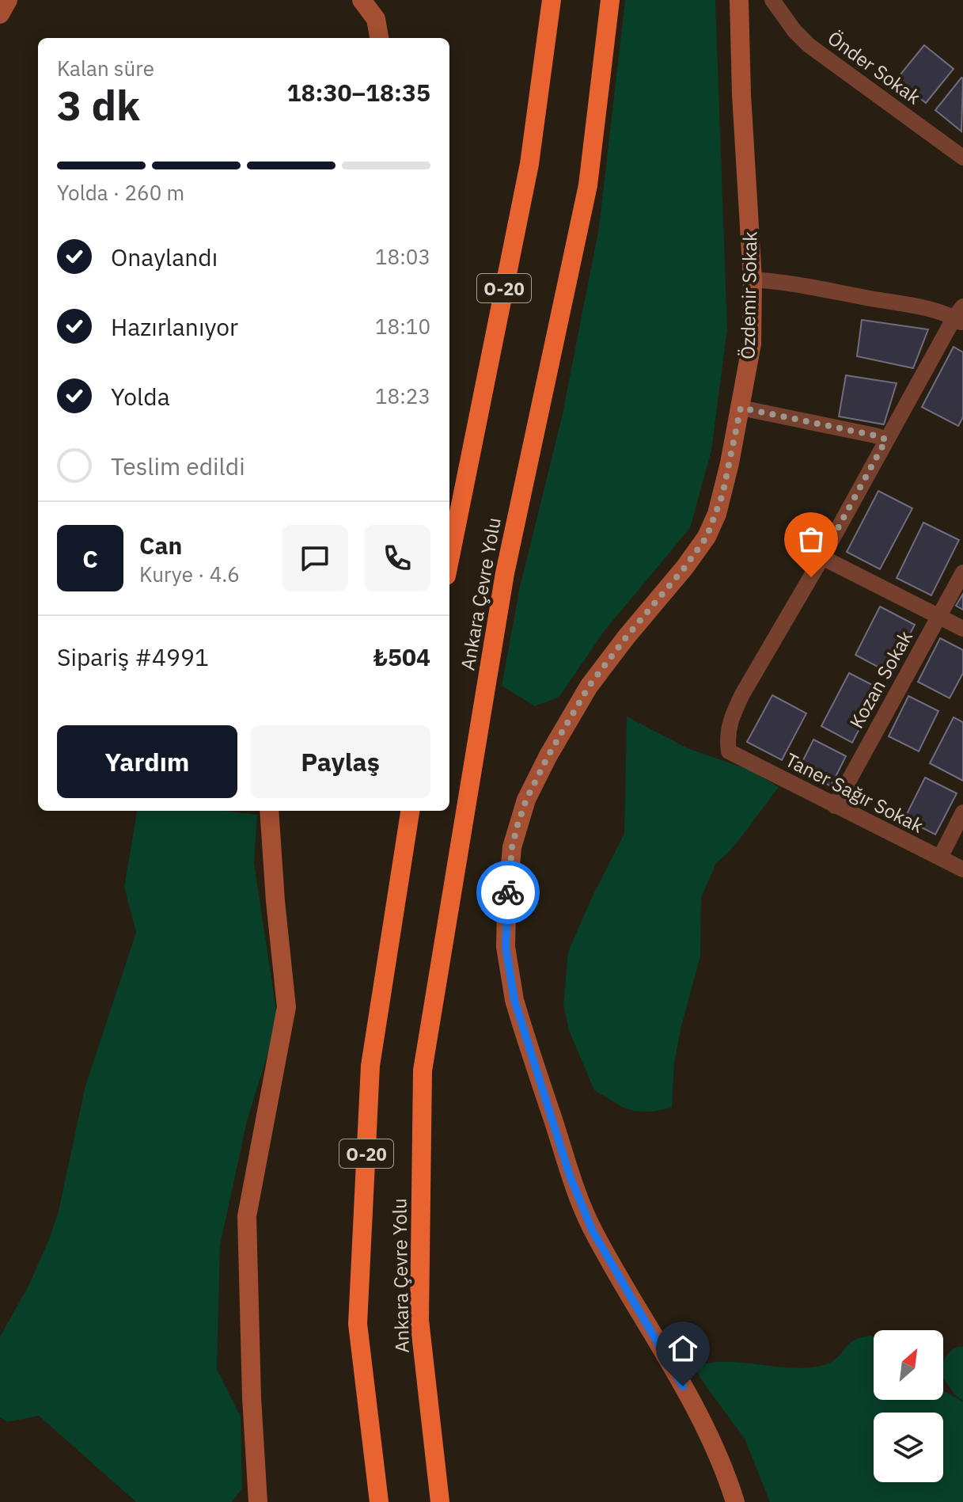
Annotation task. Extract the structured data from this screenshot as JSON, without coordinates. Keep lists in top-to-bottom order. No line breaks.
{"streets":{"highway":["O-20","Ankara Çevre Yolu"],"street":["Önder Sokak","Özdemir Sokak","Kozan Sokak","Taner Sağır Sokak"]},"crossings":[["Kozan Sokak","Taner Sağır Sokak"]],"north":"top right","page":{"heading":["3 dk","Kalan süre","18:30–18:35"],"panel":["Can","Kurye · 4.6","Sipariş #4991","₺504"],"bar":"Yolda · 260 m","list":[["Onaylandı","18:03"],["Hazırlanıyor","18:10"],["Yolda","18:23"],"Teslim edildi"],"round":"C","buttons":["Yardım","Paylaş"]}}
